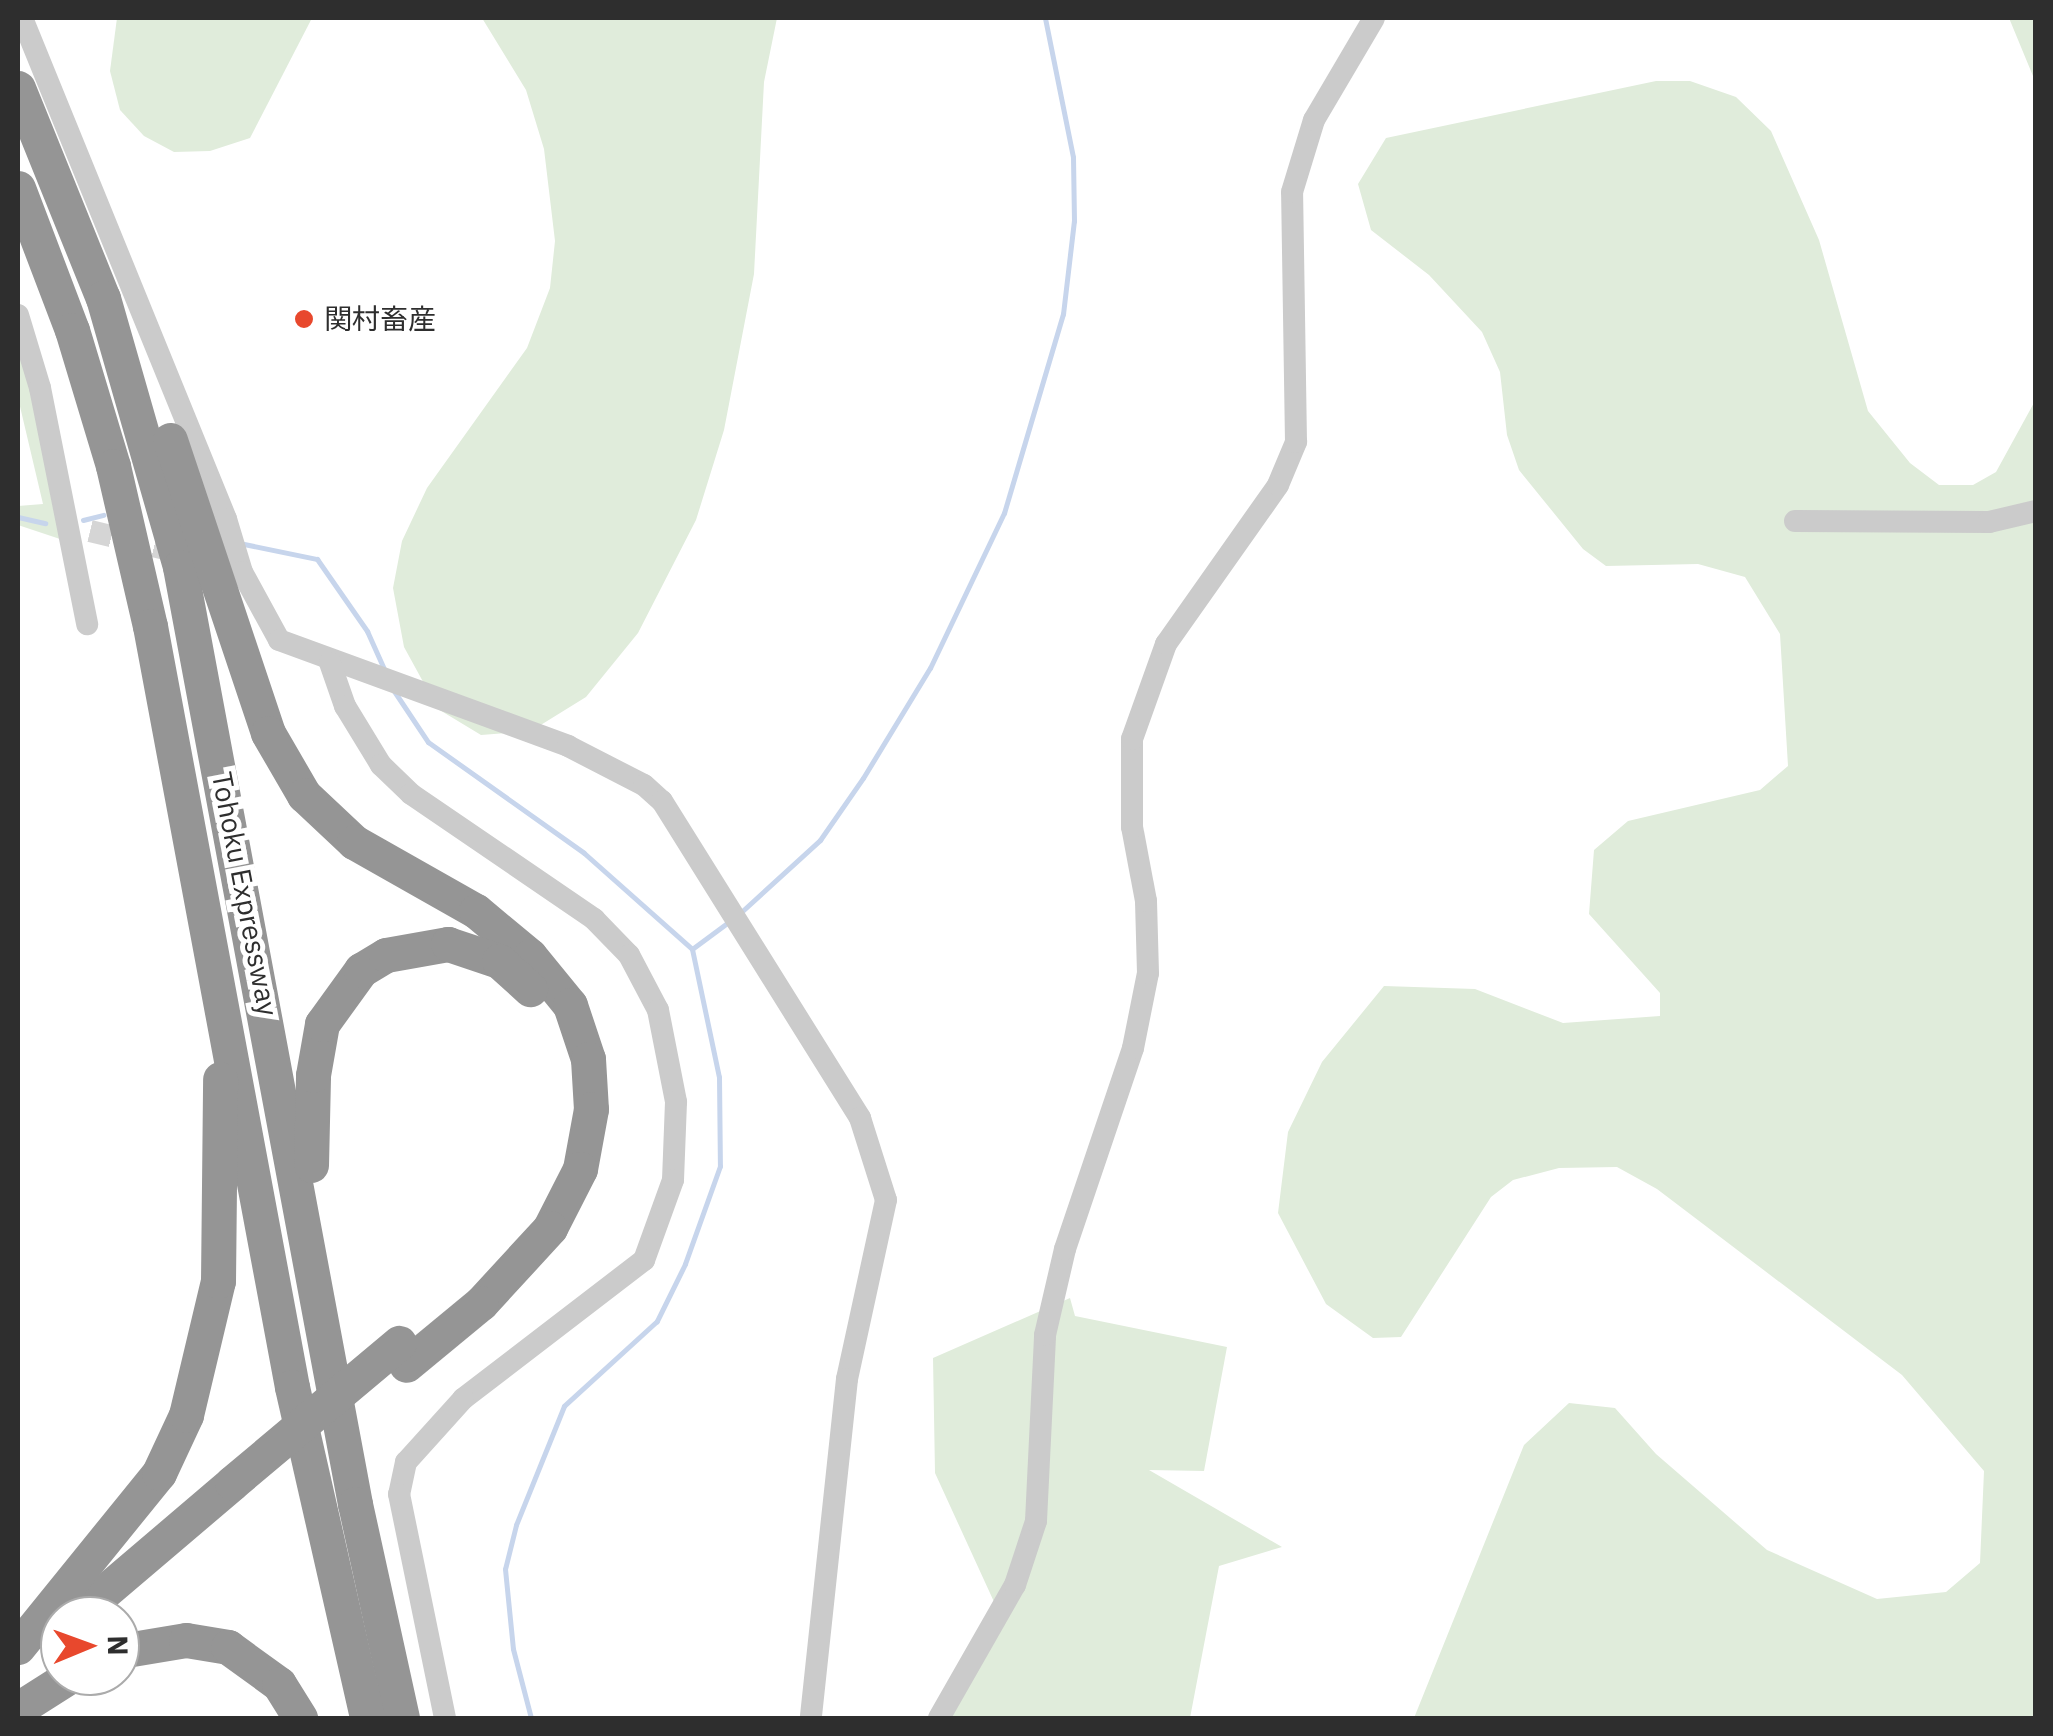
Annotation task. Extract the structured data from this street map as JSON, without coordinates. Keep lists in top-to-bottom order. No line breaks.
{"streets":{"highway":["Tohoku Expressway"]},"places":["関村畜産"],"north":"right"}
